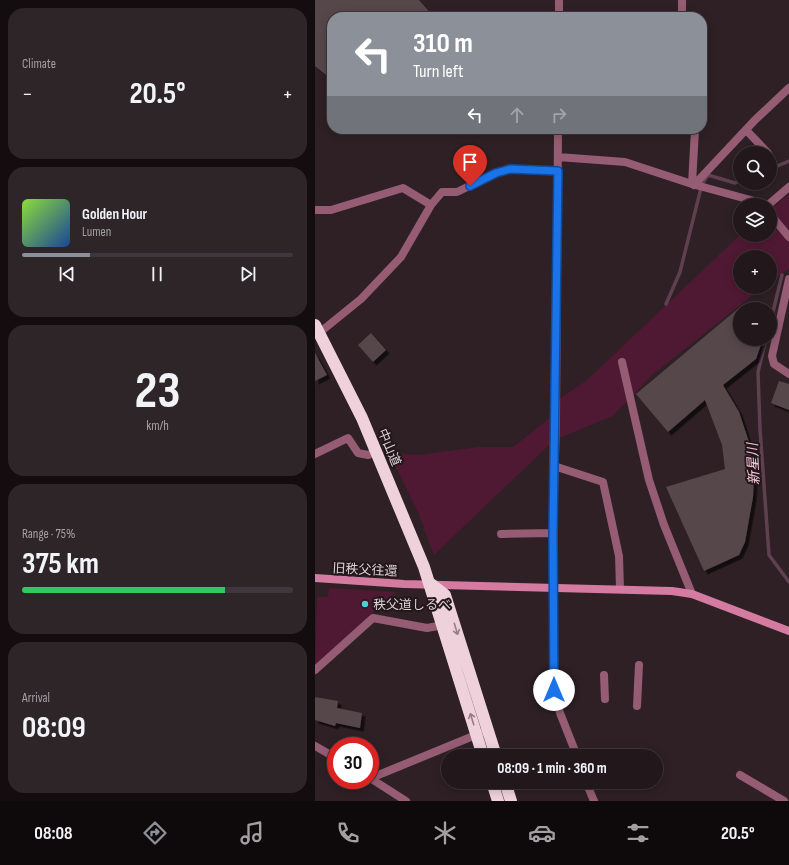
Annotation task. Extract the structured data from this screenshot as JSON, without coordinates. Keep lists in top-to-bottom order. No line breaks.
{"streets":{"highway":["中山道"],"street":["旧秩父往還"]},"crossings":[["中山道","旧秩父往還"]],"water":["新星川"],"places":["秩父道しるべ"],"page":{"tile":["Climate",["23","km/h"],["Range · 75%","375 km"],["Arrival","08:09"]],"turn":["310 m","Turn left"],"heat":["−","20.5°","+"],"map_buttons":["+","−"],"song":["Golden Hour","Lumen"],"limit":"30","trip":"08:09 · 1 min · 360 m","tabs":["08:08","20.5°"]}}
